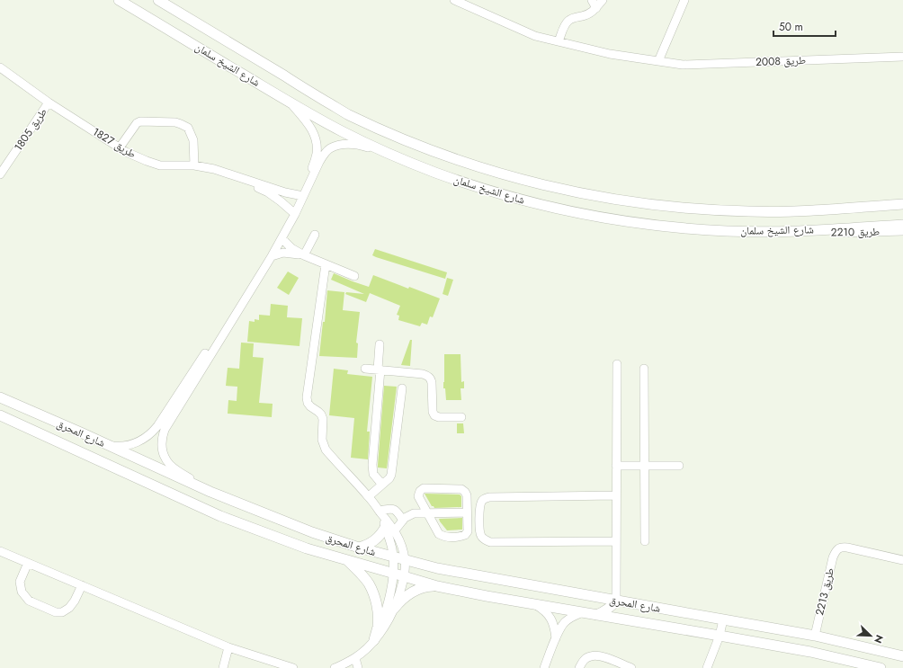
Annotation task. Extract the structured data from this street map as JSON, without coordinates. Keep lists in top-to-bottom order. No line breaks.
{"streets":{"main road":["شارع الشيخ سلمان","شارع المحرق"],"street":["طريق 2008","طريق 1805","طريق 1827","طريق 2210","طريق 2213"]},"crossings":[["شارع الشيخ سلمان","طريق 2210"],["طريق 1805","طريق 1827"],["شارع المحرق","طريق 2213"]],"scale_bar":"50 m","north":"bottom right"}
